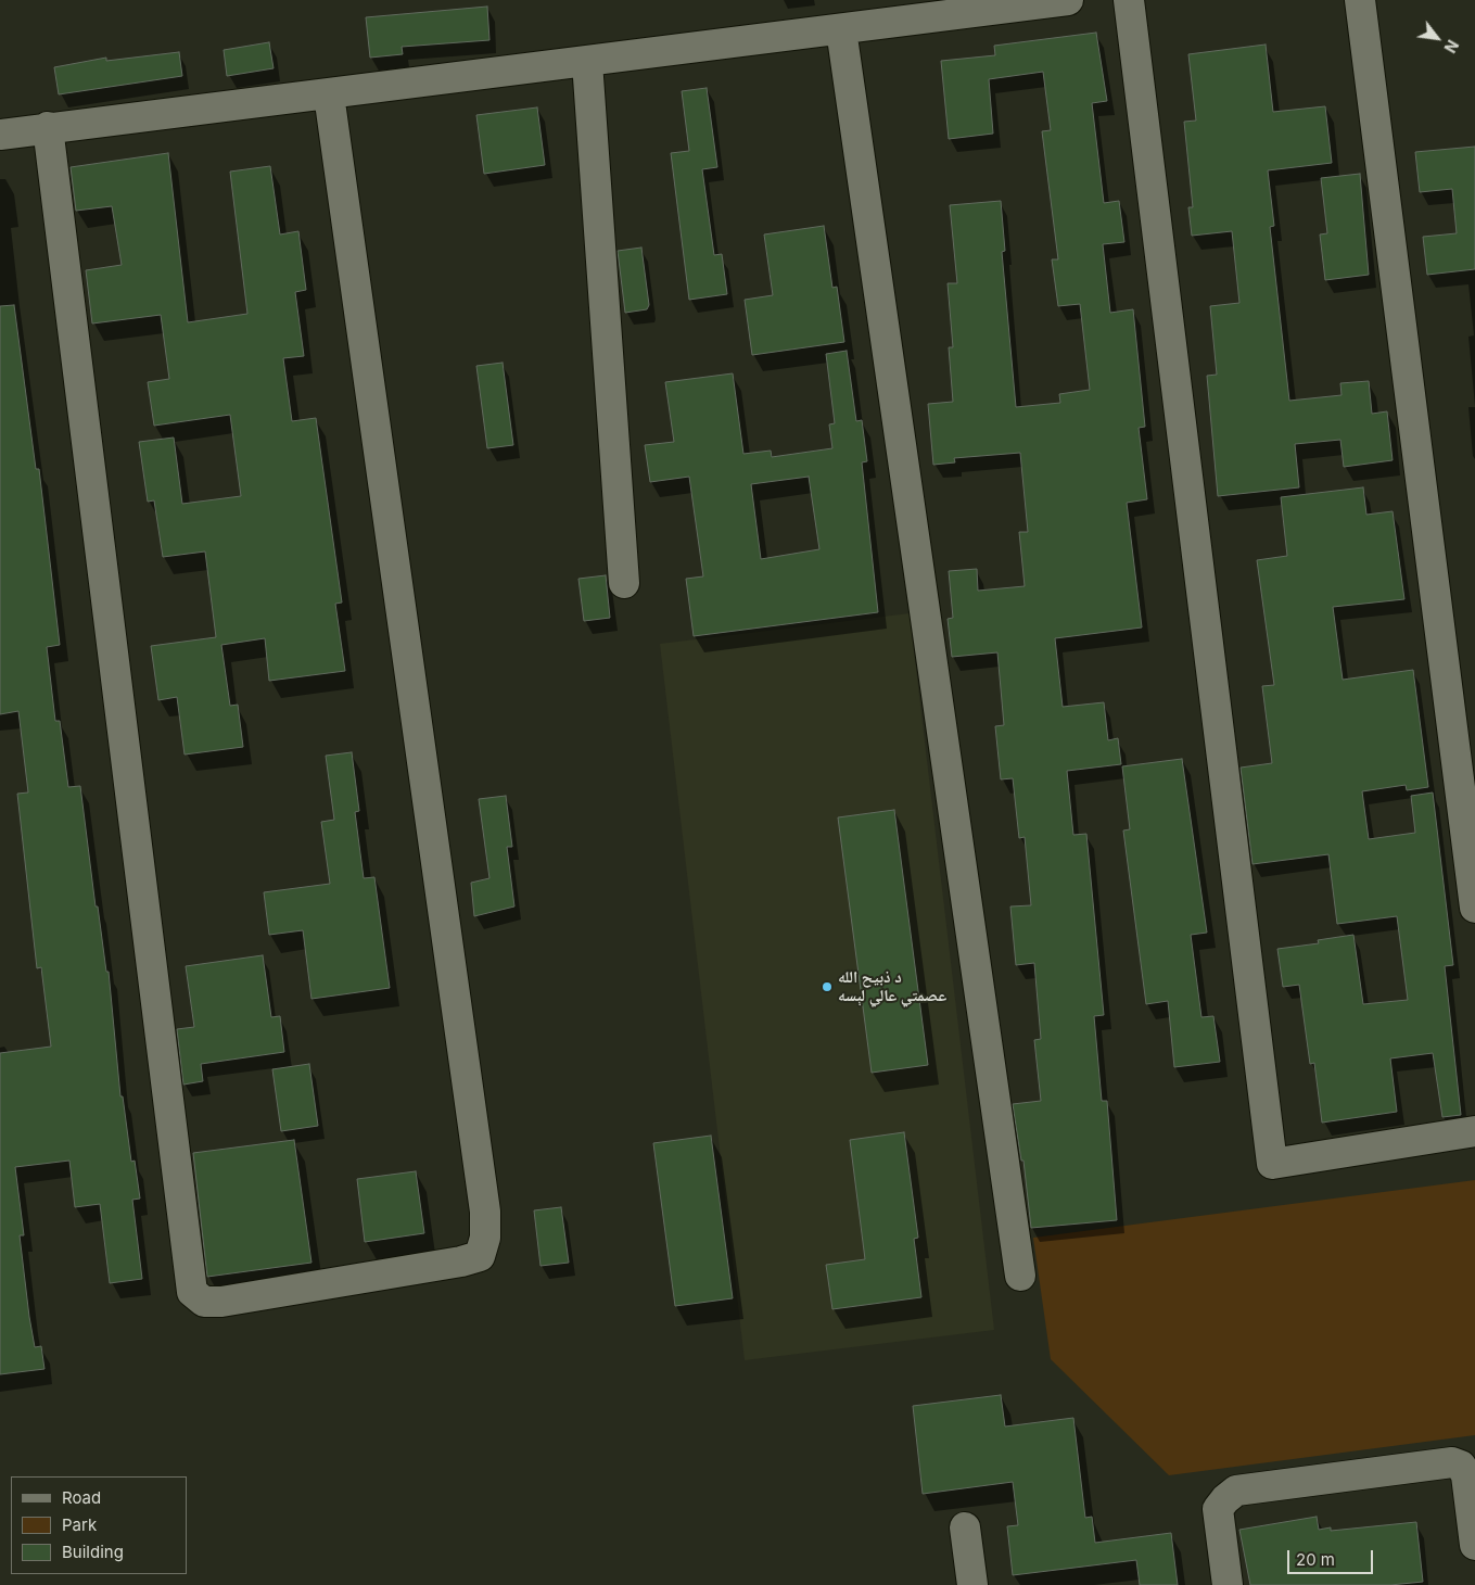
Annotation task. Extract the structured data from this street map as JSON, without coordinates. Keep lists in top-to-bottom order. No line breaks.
{"places":["د ذبیح الله عصمتي عالي لېسه"],"legend":["Road","Park","Building"],"scale_bar":"20 m","north":"bottom right"}
